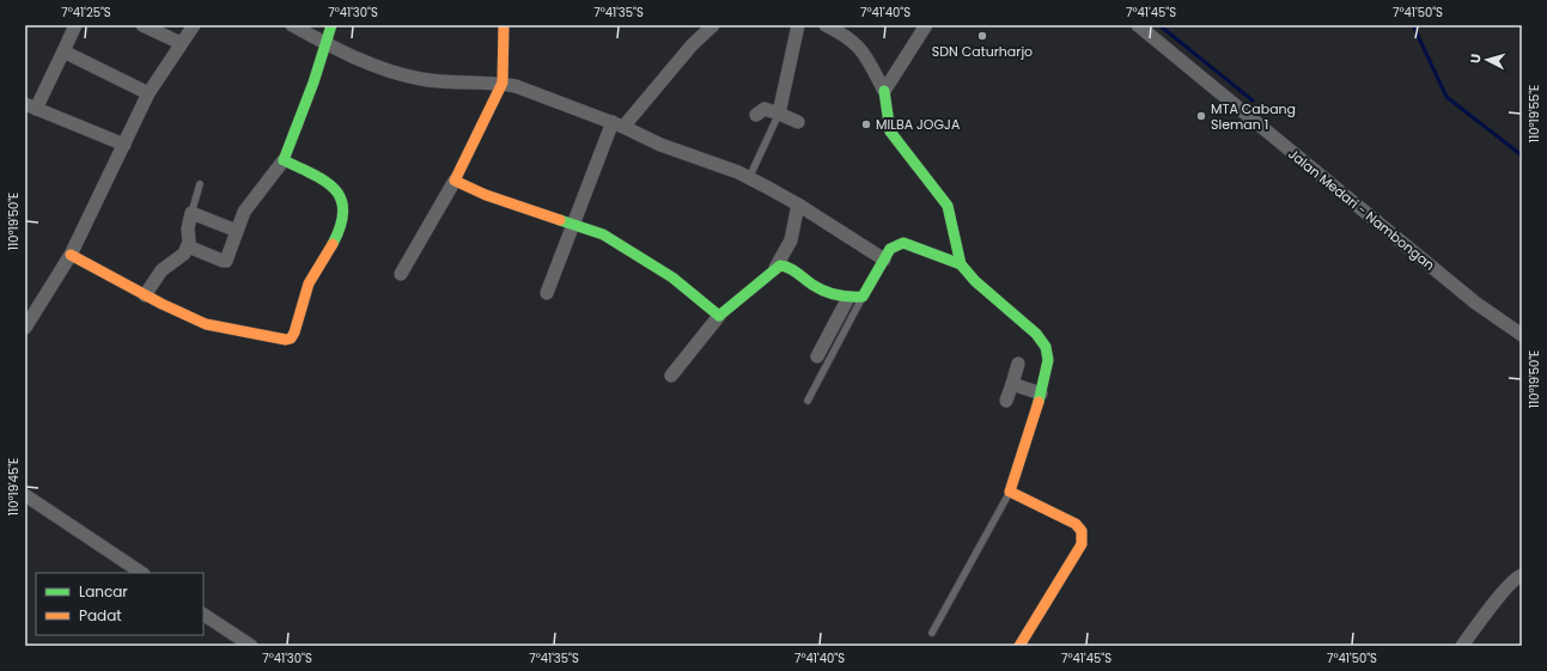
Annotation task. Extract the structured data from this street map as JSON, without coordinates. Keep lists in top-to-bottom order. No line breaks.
{"streets":{"street":["Jalan Medari - Nambongan"]},"places":["SDN Caturharjo","MTA Cabang Sleman 1","MILBA JOGJA"],"legend":["Lancar","Padat"],"north":"left","coordinates":["7°41'25\"S","7°41'30\"S","7°41'35\"S","7°41'40\"S","7°41'45\"S","7°41'50\"S","110°19'55\"E","110°19'50\"E","110°19'45\"E"]}
